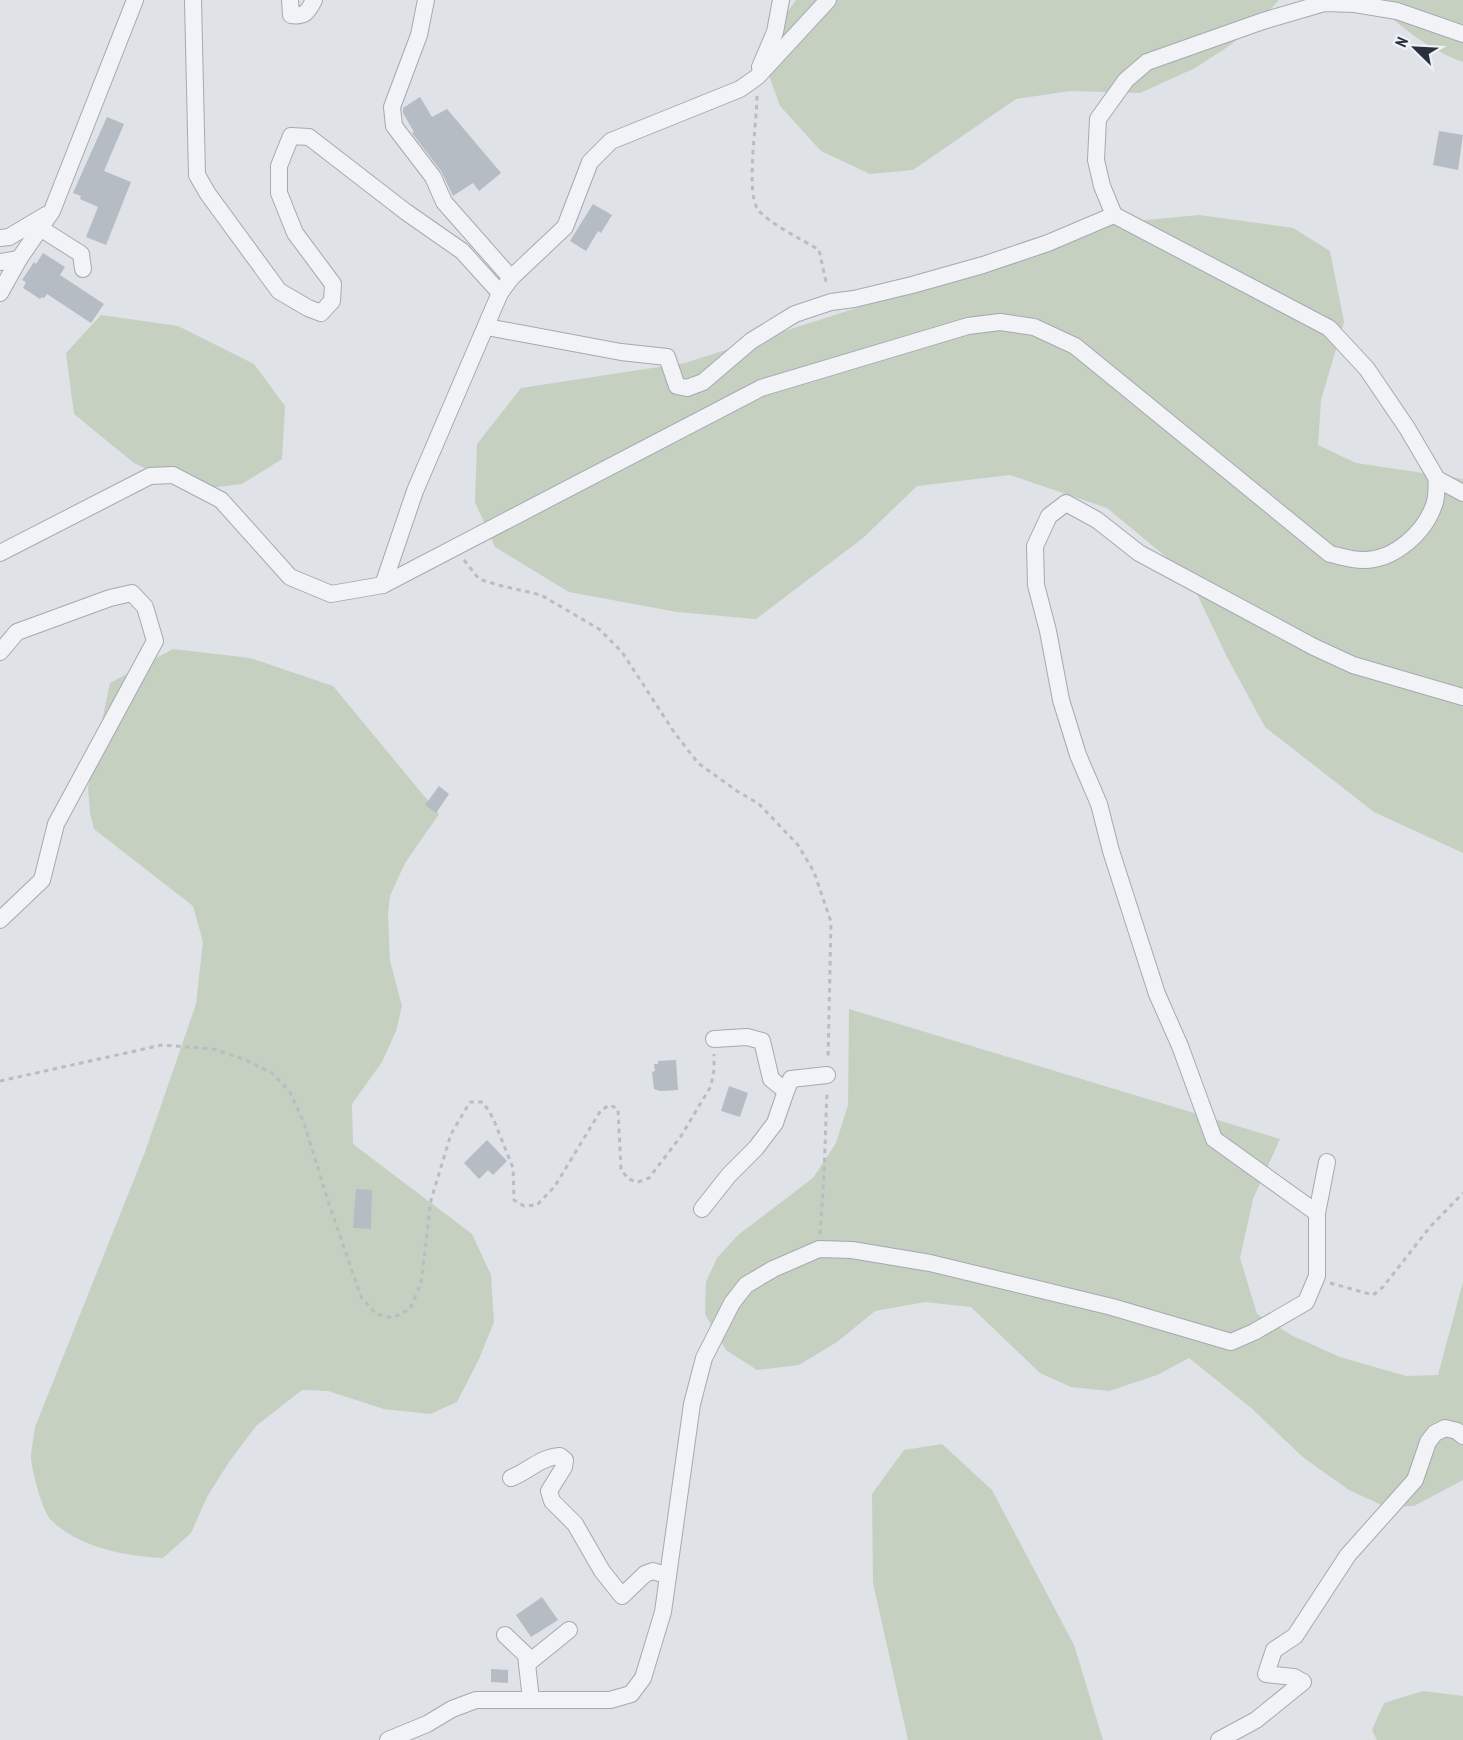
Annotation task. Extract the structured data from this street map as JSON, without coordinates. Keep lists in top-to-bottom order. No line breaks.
{"north":"top left"}
